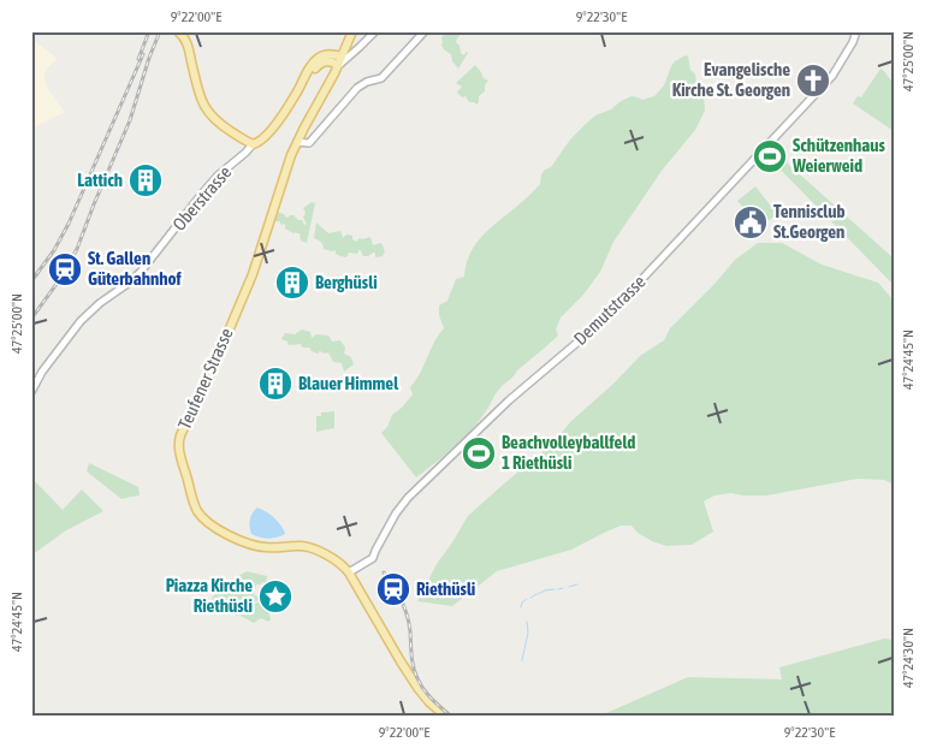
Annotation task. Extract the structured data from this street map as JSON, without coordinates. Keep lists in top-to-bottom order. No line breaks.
{"streets":{"main road":["Oberstrasse","Teufener Strasse"],"street":["Demutstrasse"]},"crossings":[["Oberstrasse","Teufener Strasse"],["Demutstrasse","Teufener Strasse"]],"places":{"church":["Evangelische Kirche St. Georgen"],"sports":["Schützenhaus Weierweid","Beachvolleyballfeld 1 Riethüsli"],"building":["Lattich","Berghüsli","Blauer Himmel"],"public building":["Tennisclub St.Georgen"],"station":["St. Gallen Güterbahnhof","Riethüsli"],"place":["Piazza Kirche Riethüsli"]},"coordinates":["9°22'00\"E","9°22'30\"E","47°25'00\"N","47°24'45\"N","47°24'30\"N"]}
